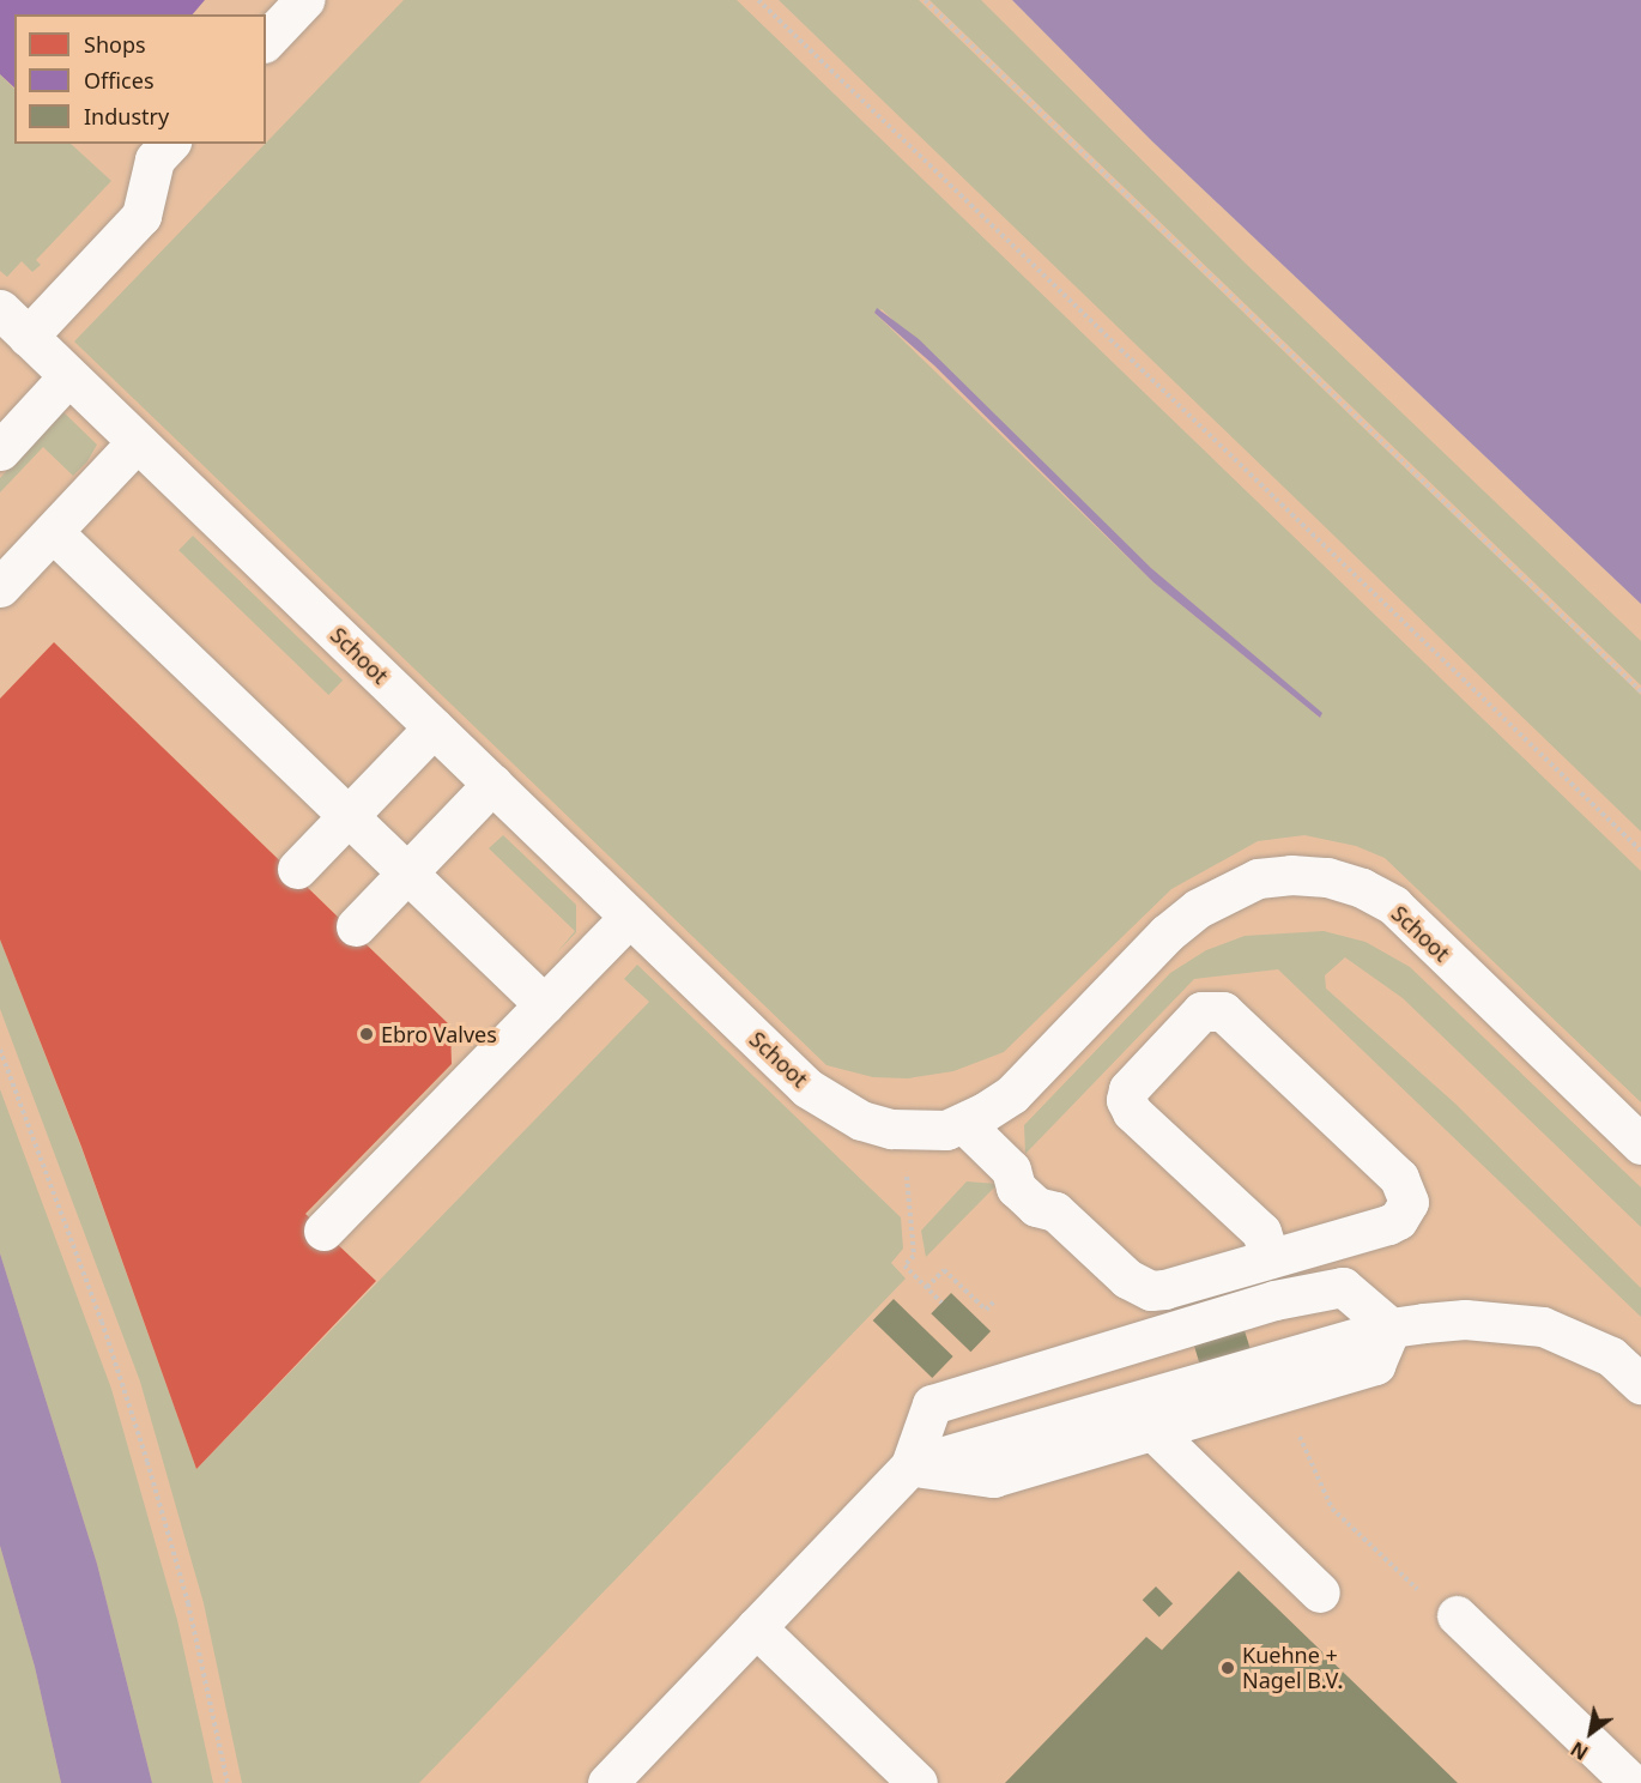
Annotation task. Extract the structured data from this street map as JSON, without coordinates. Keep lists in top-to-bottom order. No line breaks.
{"streets":{"street":["Schoot"]},"places":["Ebro Valves","Kuehne + Nagel B.V."],"legend":["Shops","Offices","Industry"],"north":"bottom left"}
